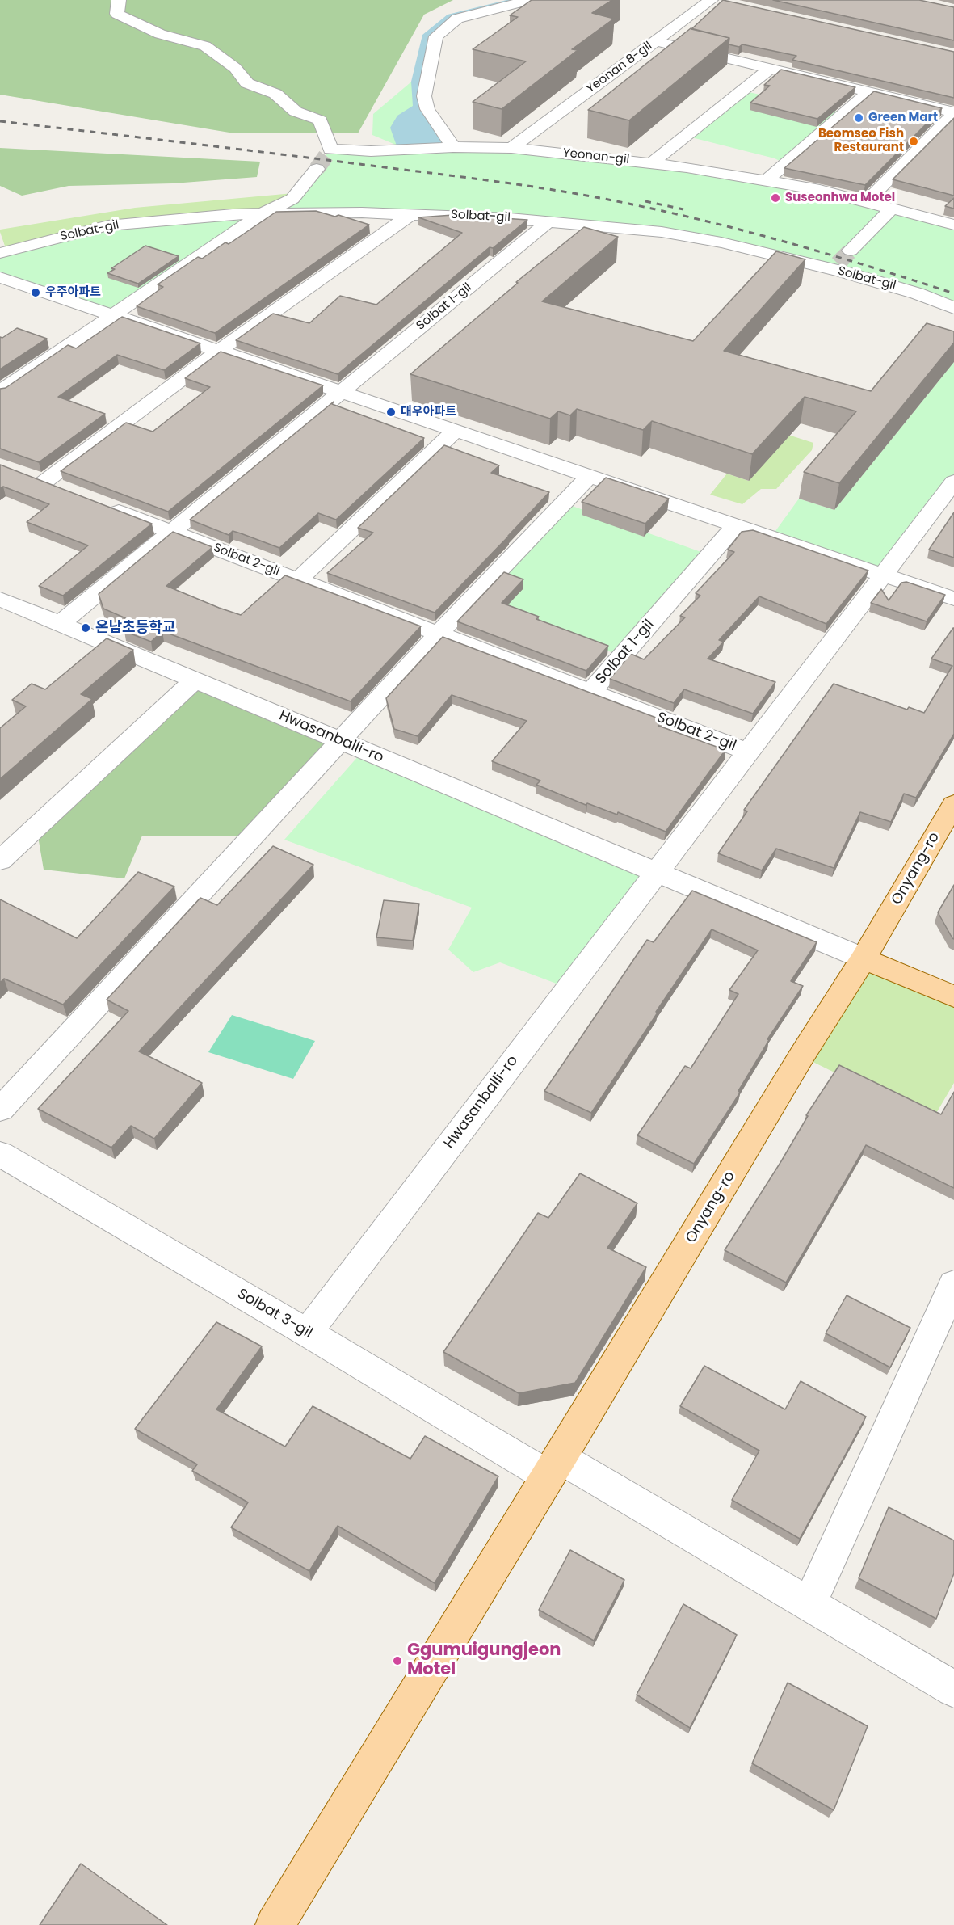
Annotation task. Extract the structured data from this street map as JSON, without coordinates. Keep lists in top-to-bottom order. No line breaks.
{"streets":{"main road":["Onyang-ro"],"street":["Yeonan 8-gil","Yeonan-gil","Solbat-gil","Solbat 1-gil","Solbat 2-gil","Hwasanballi-ro","Solbat 3-gil"]},"crossings":[["Yeonan 8-gil","Yeonan-gil"],["Solbat-gil","Solbat 1-gil"],["Solbat 1-gil","Solbat 2-gil"],["Solbat 1-gil","Hwasanballi-ro"],["Hwasanballi-ro","Onyang-ro"],["Hwasanballi-ro","Solbat 3-gil"],["Onyang-ro","Solbat 3-gil"]],"places":["Green Mart","Beomseo Fish Restaurant","Suseonhwa Motel","우주아파트","대우아파트","온남초등학교","Ggumuigungjeon Motel"]}
